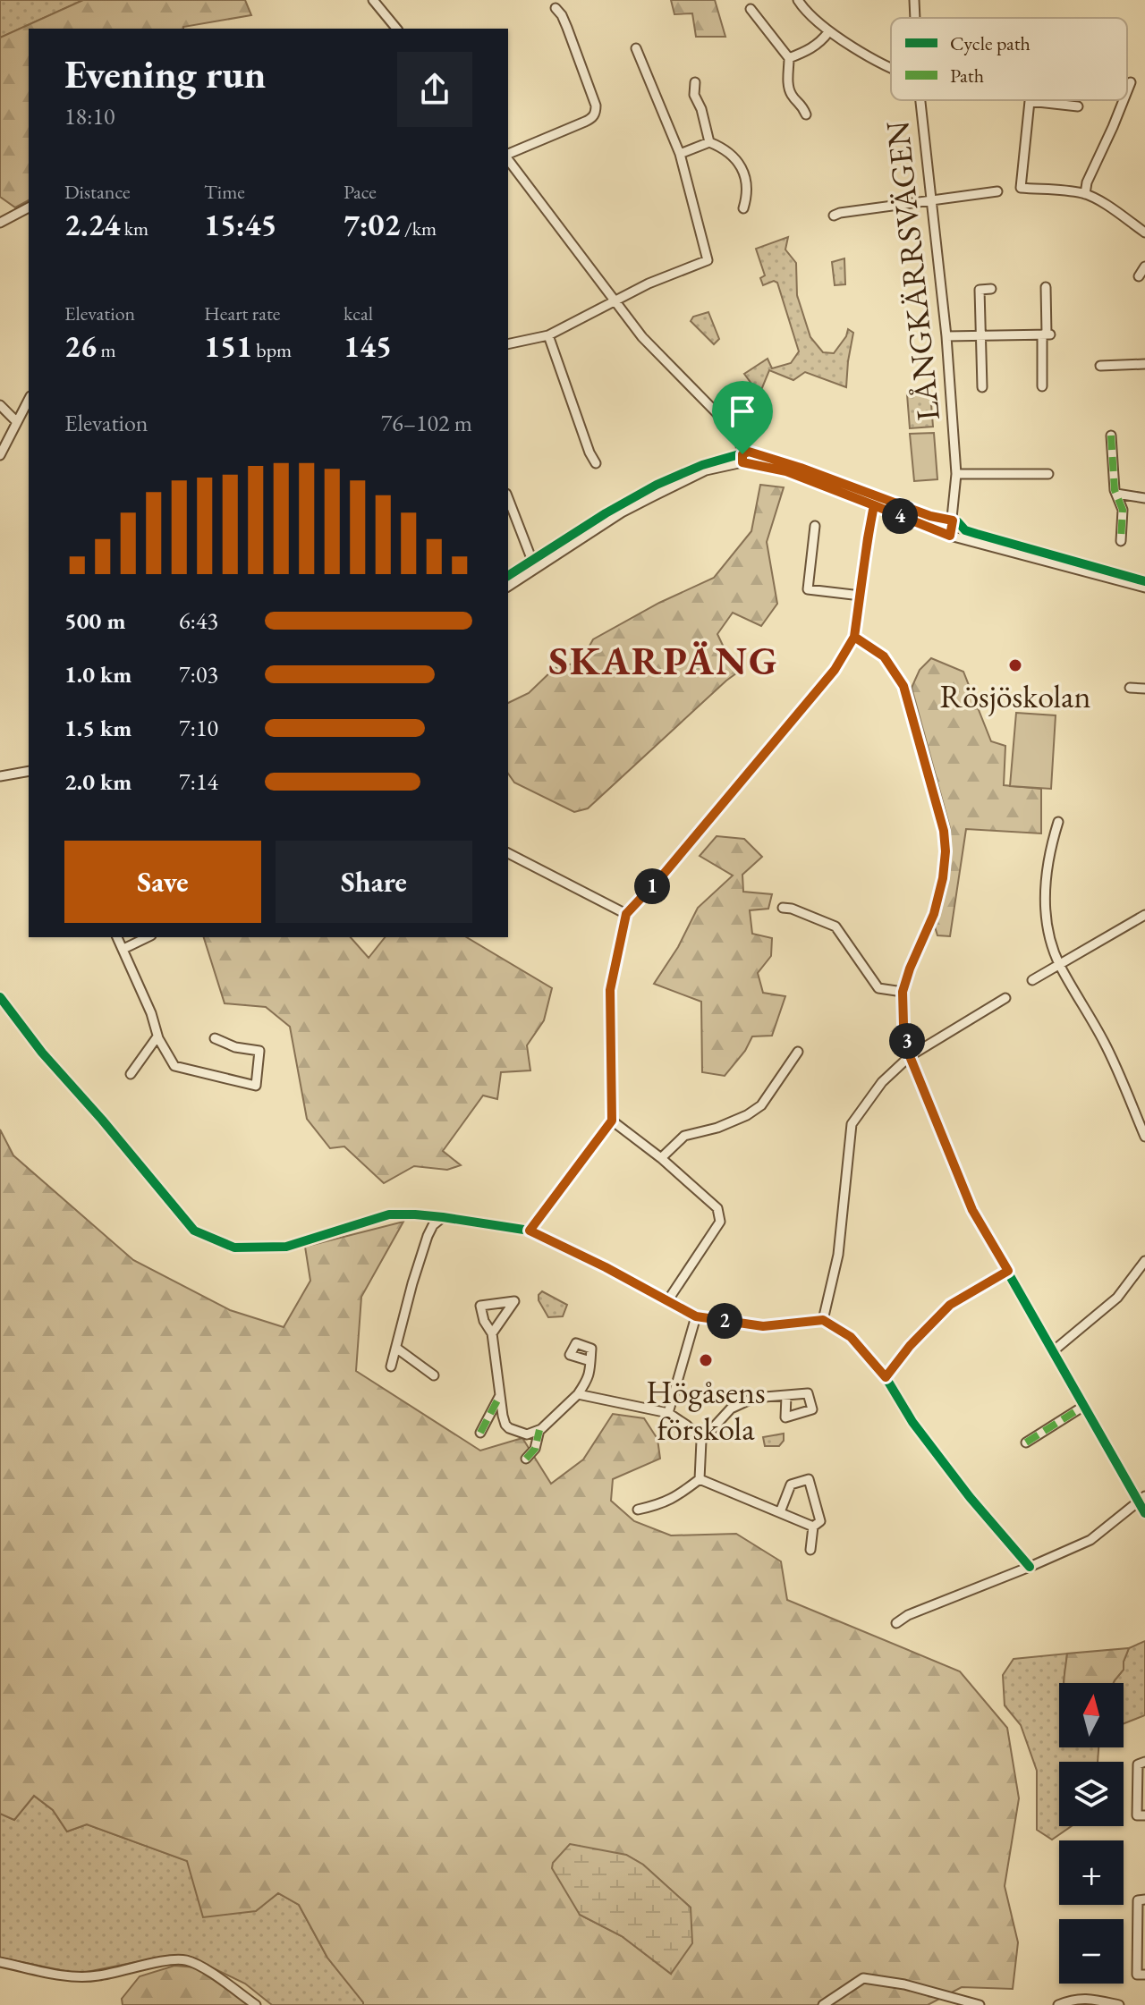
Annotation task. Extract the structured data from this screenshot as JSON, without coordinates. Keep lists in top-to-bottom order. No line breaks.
{"streets":{"street":["LÅNGKÄRRSVÄGEN"]},"districts":["SKARPÄNG"],"places":["Rösjöskolan","Högåsens förskola"],"legend":["Cycle path","Path"],"north":"top","page":{"heading":["Evening run","18:10"],"stats":[["Distance","2.24 km"],["Time","15:45"],["Pace","7:02 /km"],["Elevation","26 m"],["Heart rate","151 bpm"],["kcal","145"]],"chart":["Elevation","76–102 m"],"pins":["4","1","3","2"],"list":[{"name":"500 m","note":"6:43"},{"name":"1.0 km","note":"7:03"},{"name":"1.5 km","note":"7:10"},{"name":"2.0 km","note":"7:14"}],"buttons":["Save","Share"],"map_buttons":["+","−"]}}
